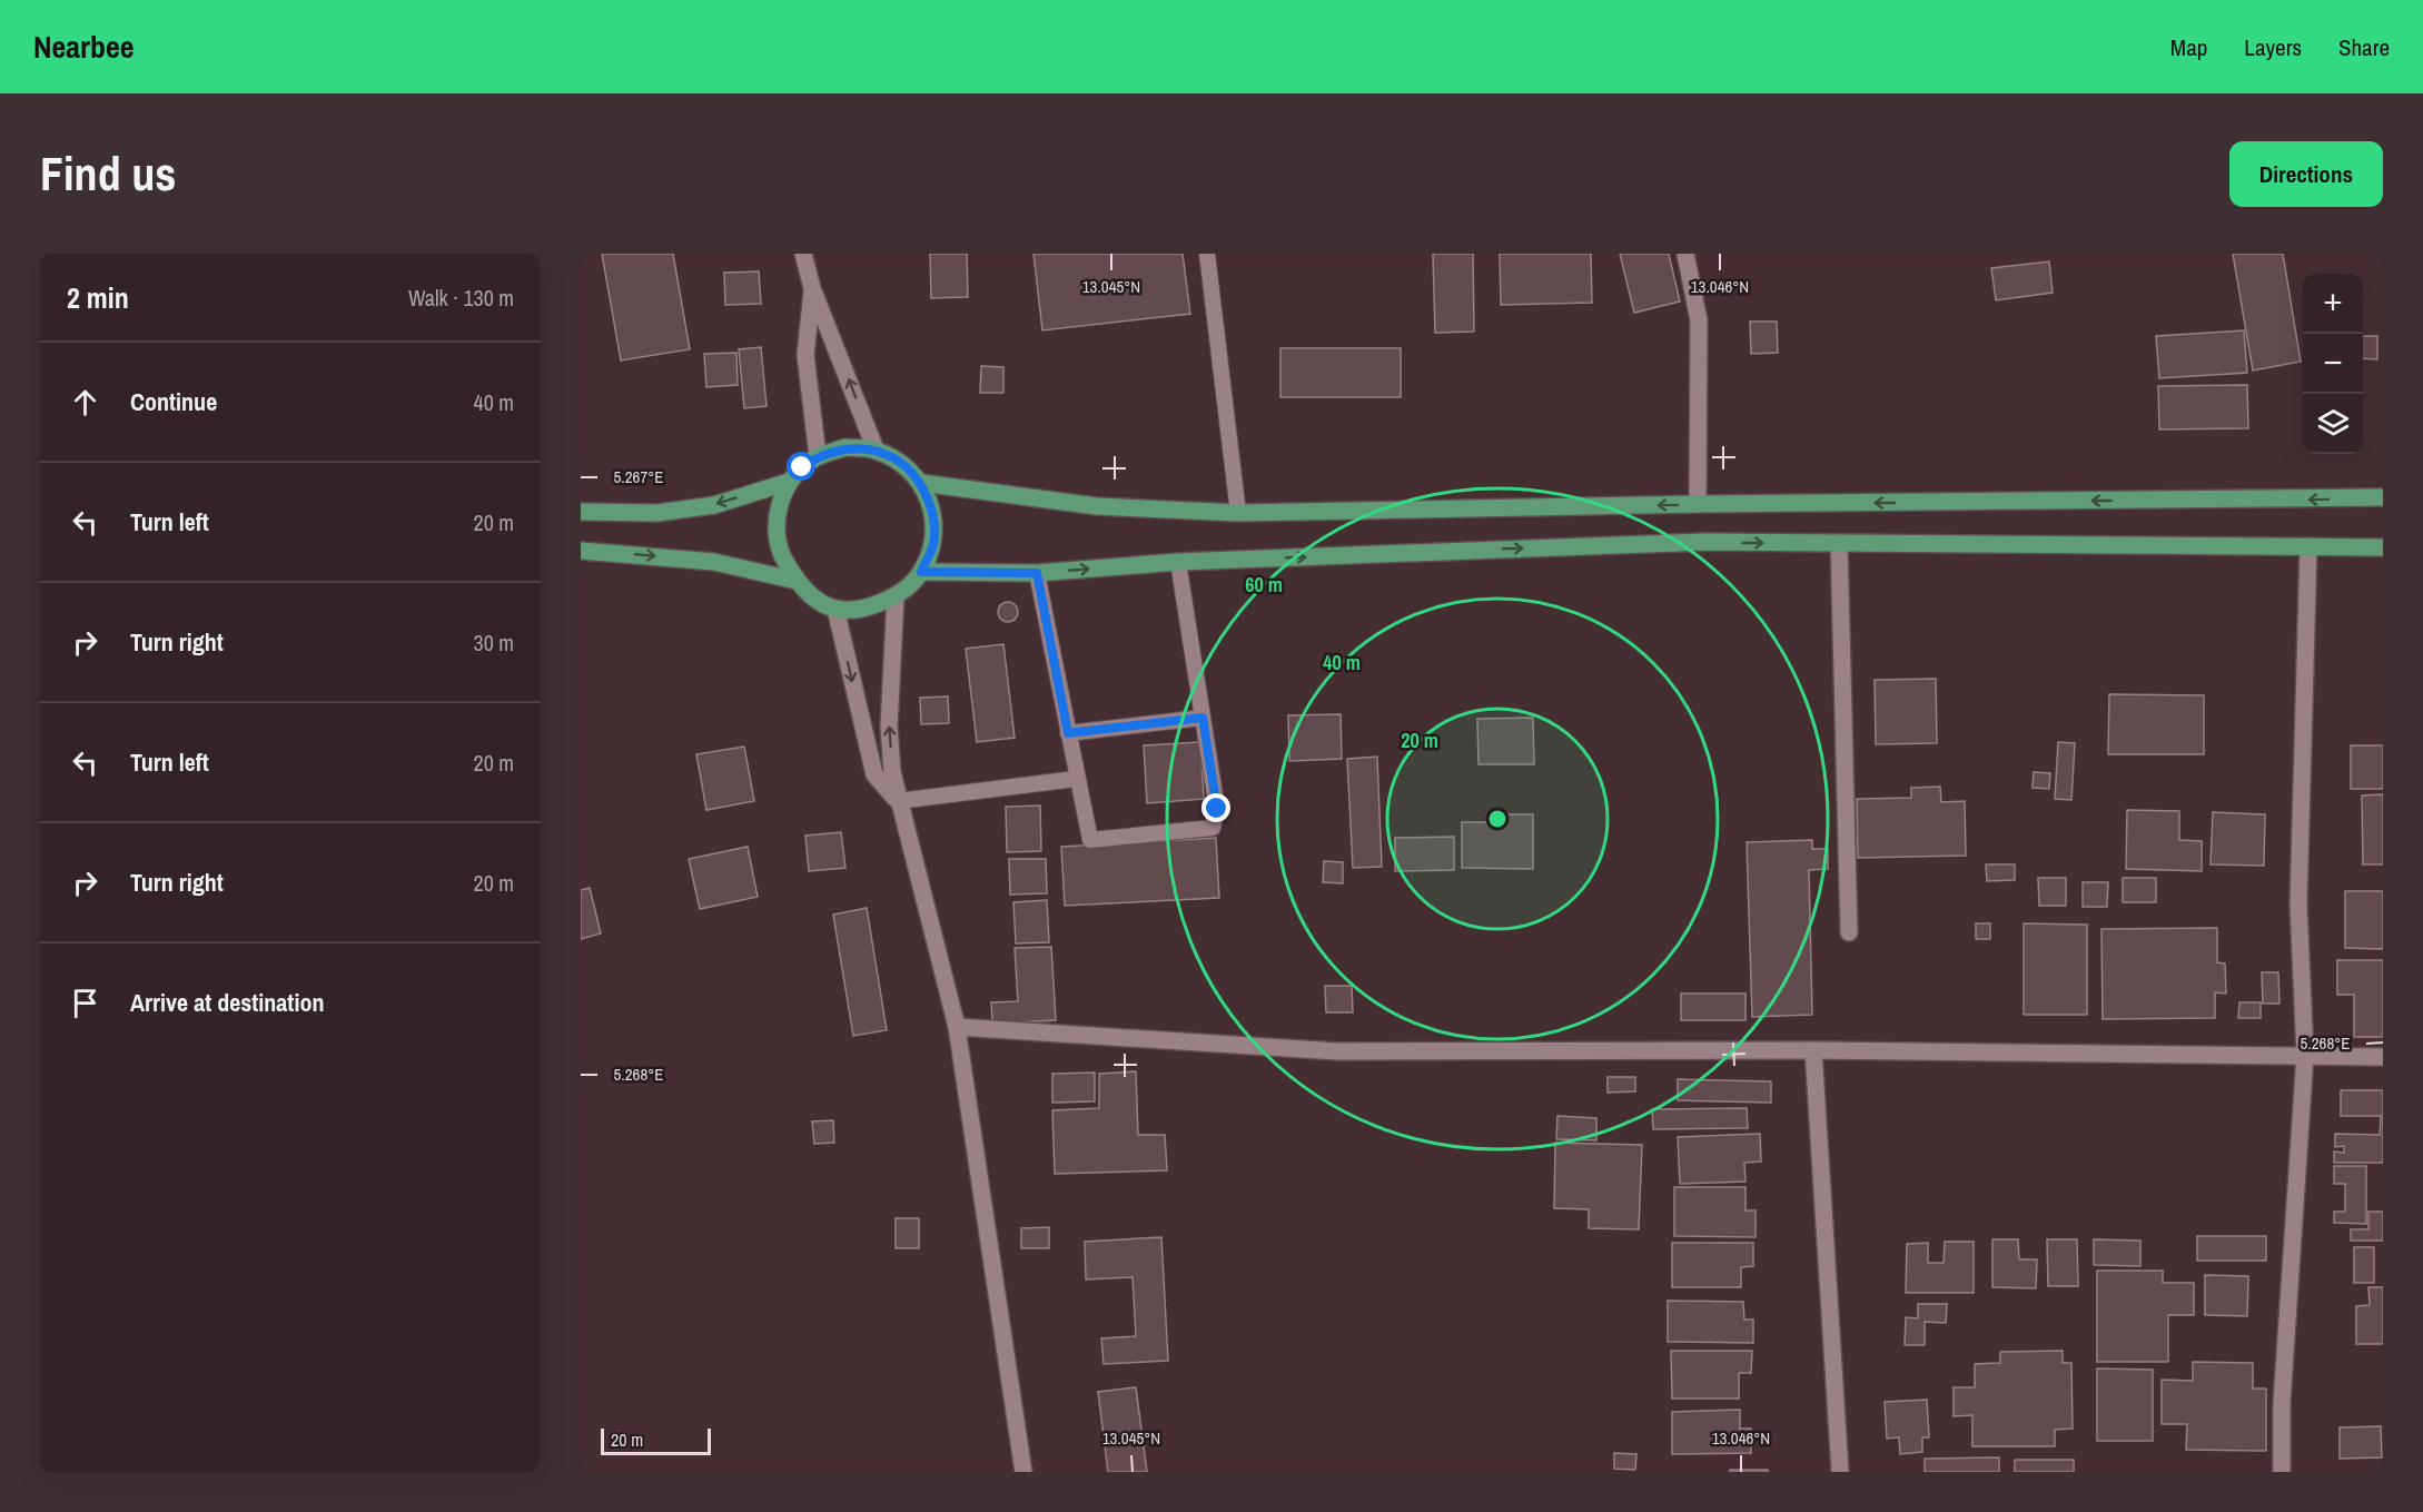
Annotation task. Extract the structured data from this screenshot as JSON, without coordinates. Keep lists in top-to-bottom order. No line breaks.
{"scale_bar":"20 m","page":{"header":"Nearbee","nav":["Map","Layers","Share"],"buttons":"Directions","title":"Find us","heading":["2 min","Walk · 130 m"],"map_buttons":["+","−"],"list":[["Continue","40 m"],["Turn left","20 m"],["Turn right","30 m"],["Turn left","20 m"],["Turn right","20 m"],"Arrive at destination"],"scale":"20 m"},"coordinates":["13.045°N","13.046°N","5.267°E","5.268°E"],"rings":["60 m","40 m","20 m"]}
